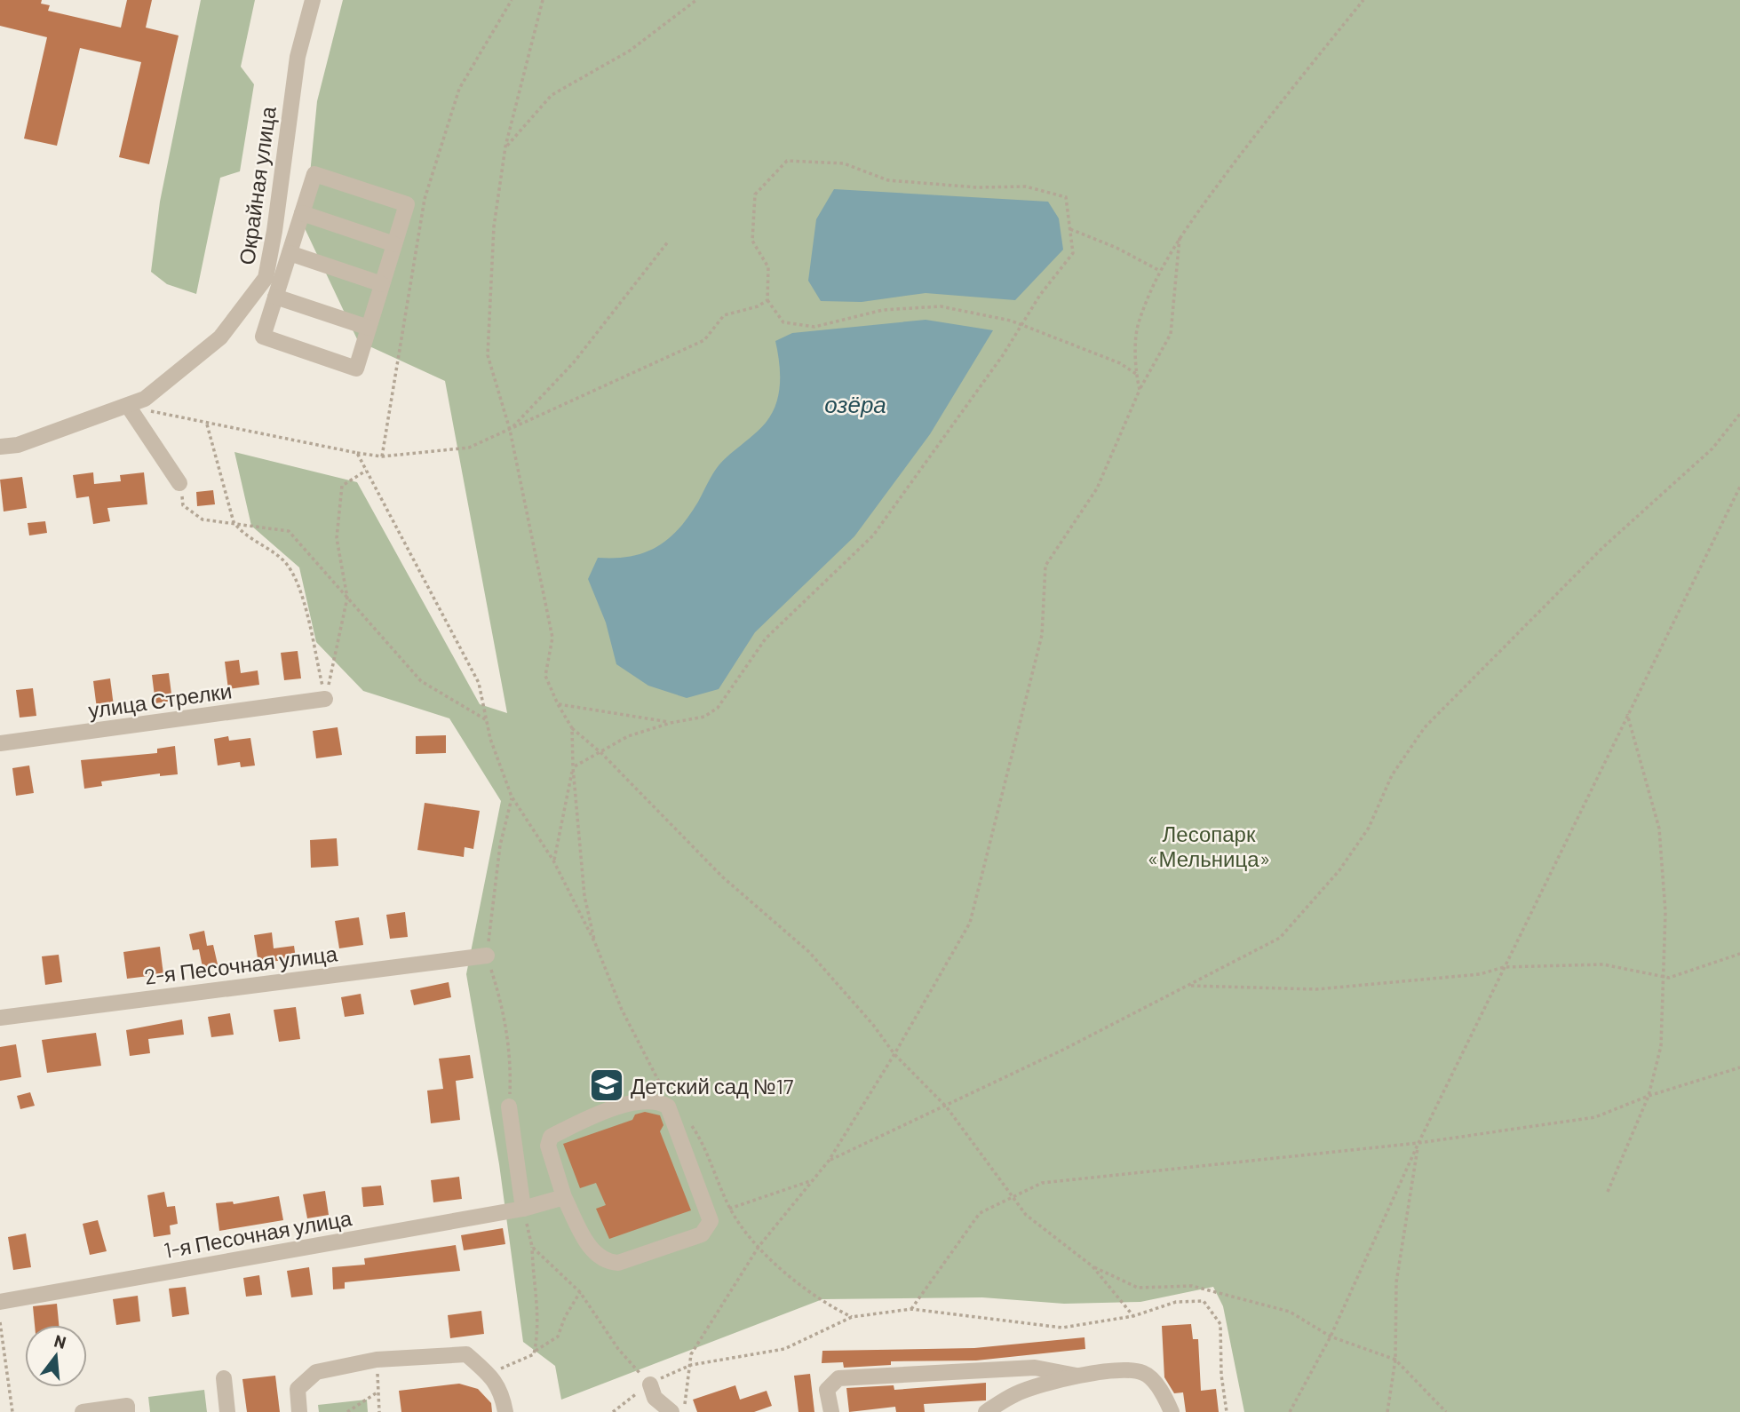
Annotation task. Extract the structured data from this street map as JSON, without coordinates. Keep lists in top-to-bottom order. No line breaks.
{"streets":{"street":["Окрайная улица","улица Стрелки","2-я Песочная улица","1-я Песочная улица"]},"water":["озёра"],"parks":["Лесопарк «Мельница»"],"places":{"school or university":["Детский сад №17"]},"north":"top"}
